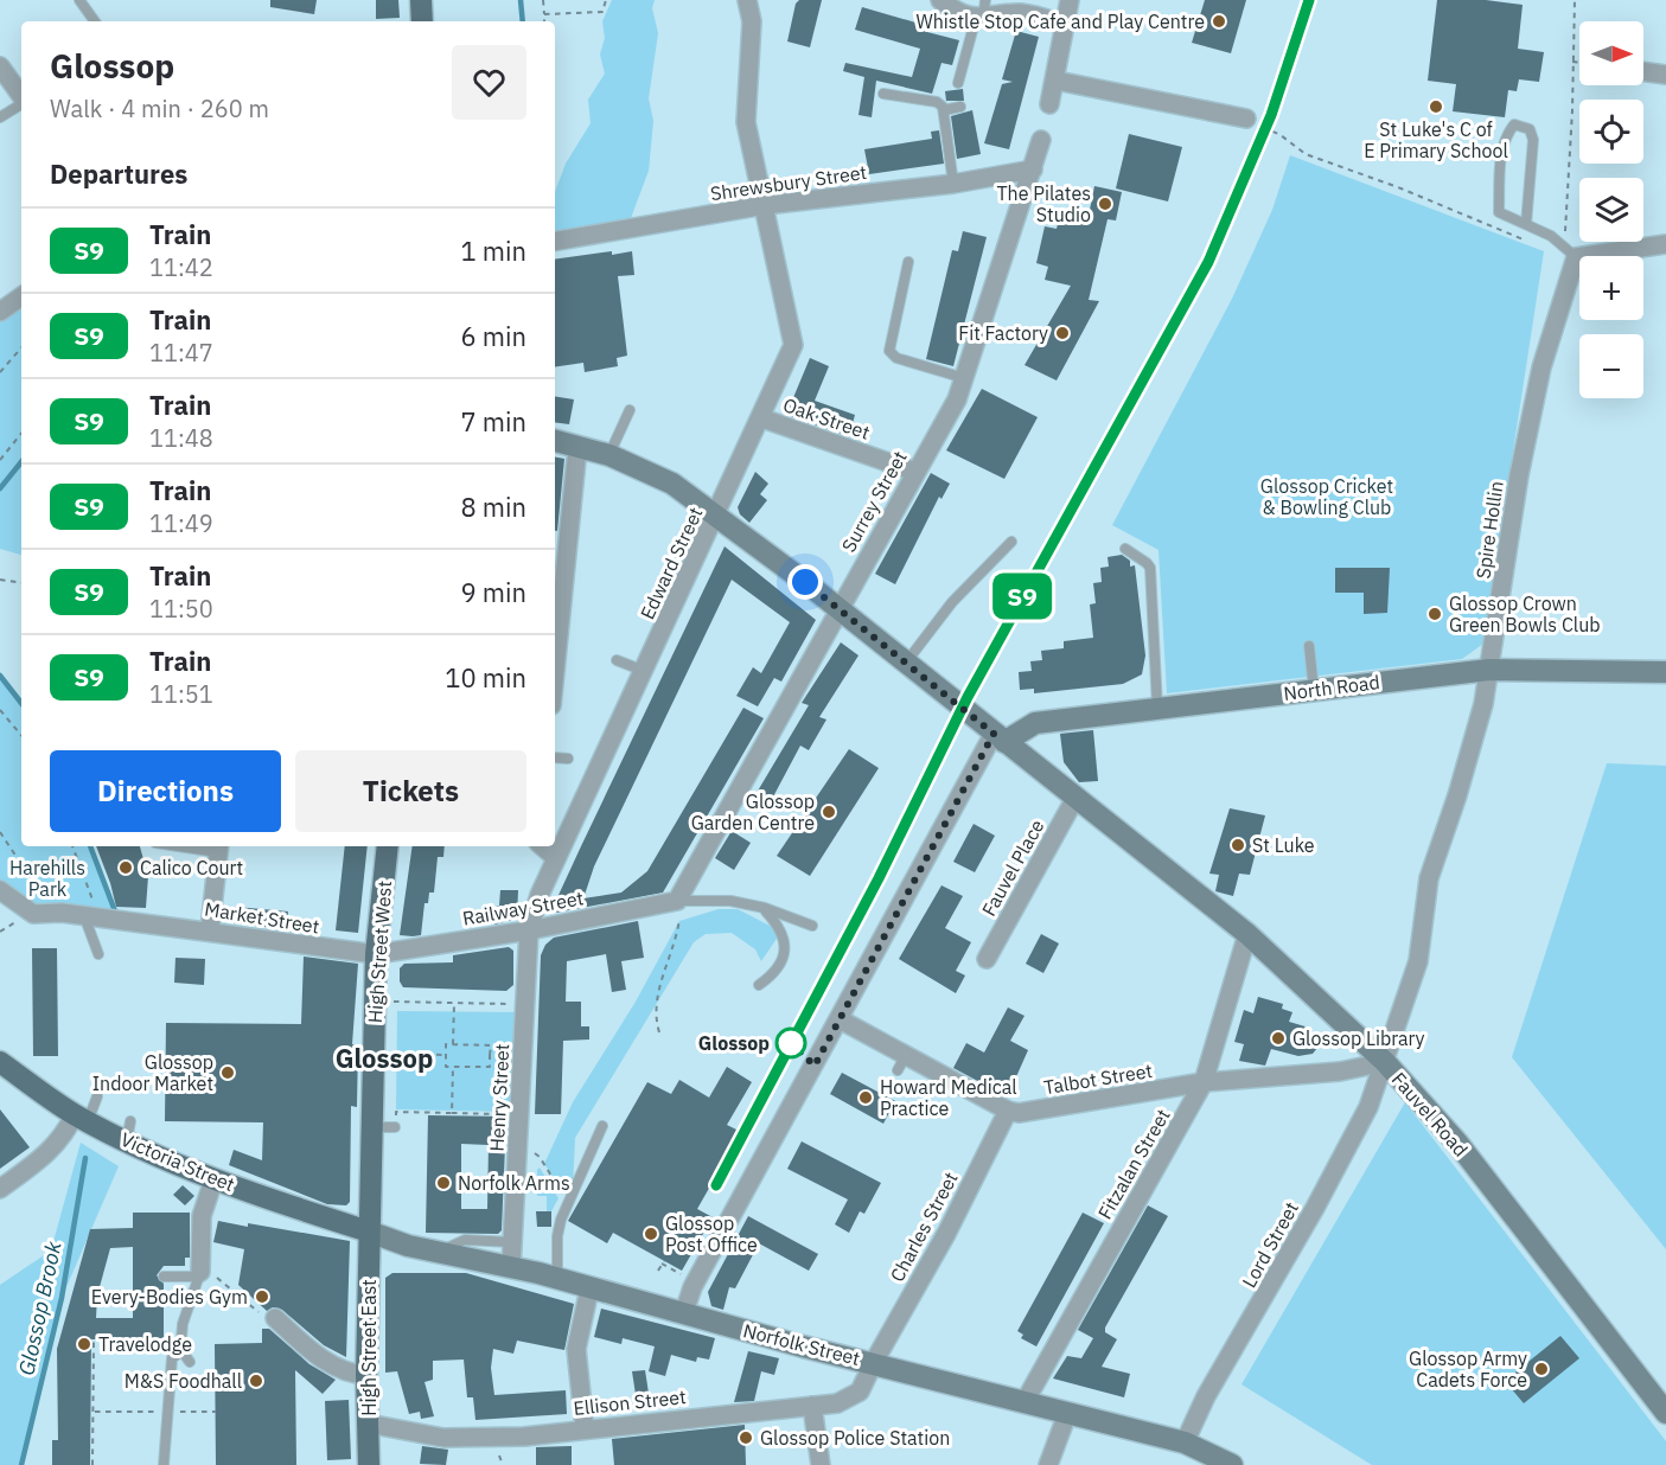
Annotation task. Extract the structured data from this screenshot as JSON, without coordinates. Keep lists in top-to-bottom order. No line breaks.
{"streets":{"main road":["High Street West","Victoria Street","High Street East"],"street":["Shrewsbury Street","Oak Street","Surrey Street","Spire Hollin","Edward Street","North Road","Fauvel Place","Railway Street","Market Street","Talbot Street","Henry Street","Fauvel Road","Fitzalan Street","Charles Street","Lord Street","Norfolk Street","Ellison Street"]},"crossings":[["Shrewsbury Street","Surrey Street"],["Shrewsbury Street","Edward Street"],["Oak Street","Surrey Street"],["Oak Street","Edward Street"],["Surrey Street","Railway Street"],["Surrey Street","Fauvel Road"],["Spire Hollin","North Road"],["Spire Hollin","Talbot Street"],["Spire Hollin","Fauvel Road"],["Spire Hollin","Lord Street"],["Edward Street","Railway Street"],["Edward Street","Henry Street"],["Edward Street","Fauvel Road"],["North Road","Fauvel Road"],["Fauvel Place","Fauvel Road"],["Railway Street","Market Street"],["Railway Street","High Street West"],["Railway Street","Henry Street"],["Market Street","High Street West"],["High Street West","Victoria Street"],["High Street West","Norfolk Street"],["High Street West","High Street East"],["Talbot Street","Fauvel Road"],["Talbot Street","Fitzalan Street"],["Talbot Street","Charles Street"],["Talbot Street","Lord Street"],["Henry Street","Norfolk Street"],["Fauvel Road","Fitzalan Street"],["Fauvel Road","Lord Street"],["Victoria Street","Norfolk Street"],["Victoria Street","High Street East"],["Fitzalan Street","Norfolk Street"],["Charles Street","Norfolk Street"],["Charles Street","Ellison Street"],["Lord Street","Norfolk Street"],["Norfolk Street","High Street East"],["Norfolk Street","Ellison Street"],["High Street East","Ellison Street"]],"districts":["Glossop"],"water":["Glossop Brook"],"parks":["Glossop Cricket & Bowling Club","Harehills Park"],"places":["Whistle Stop Cafe and Play Centre","St Luke's C of E Primary School","The Pilates Studio","Fit Factory","Glossop Crown Green Bowls Club","Glossop Garden Centre","St Luke","Calico Court","Glossop Library","Glossop","Glossop Indoor Market","Howard Medical Practice","Norfolk Arms","Glossop Post Office","Every-Bodies Gym","Travelodge","Glossop Army Cadets Force","M&S Foodhall","Glossop Police Station"],"north":"right","page":{"on_map":"S9","map_buttons":["+","−"],"heading":[["Glossop","Walk · 4 min · 260 m"],"Departures"],"list":[{"mark":"S9","name":"Train","note":"11:42","value":"1 min"},{"mark":"S9","name":"Train","note":"11:47","value":"6 min"},{"mark":"S9","name":"Train","note":"11:48","value":"7 min"},{"mark":"S9","name":"Train","note":"11:49","value":"8 min"},{"mark":"S9","name":"Train","note":"11:50","value":"9 min"},{"mark":"S9","name":"Train","note":"11:51","value":"10 min"}],"buttons":["Directions","Tickets"]}}
